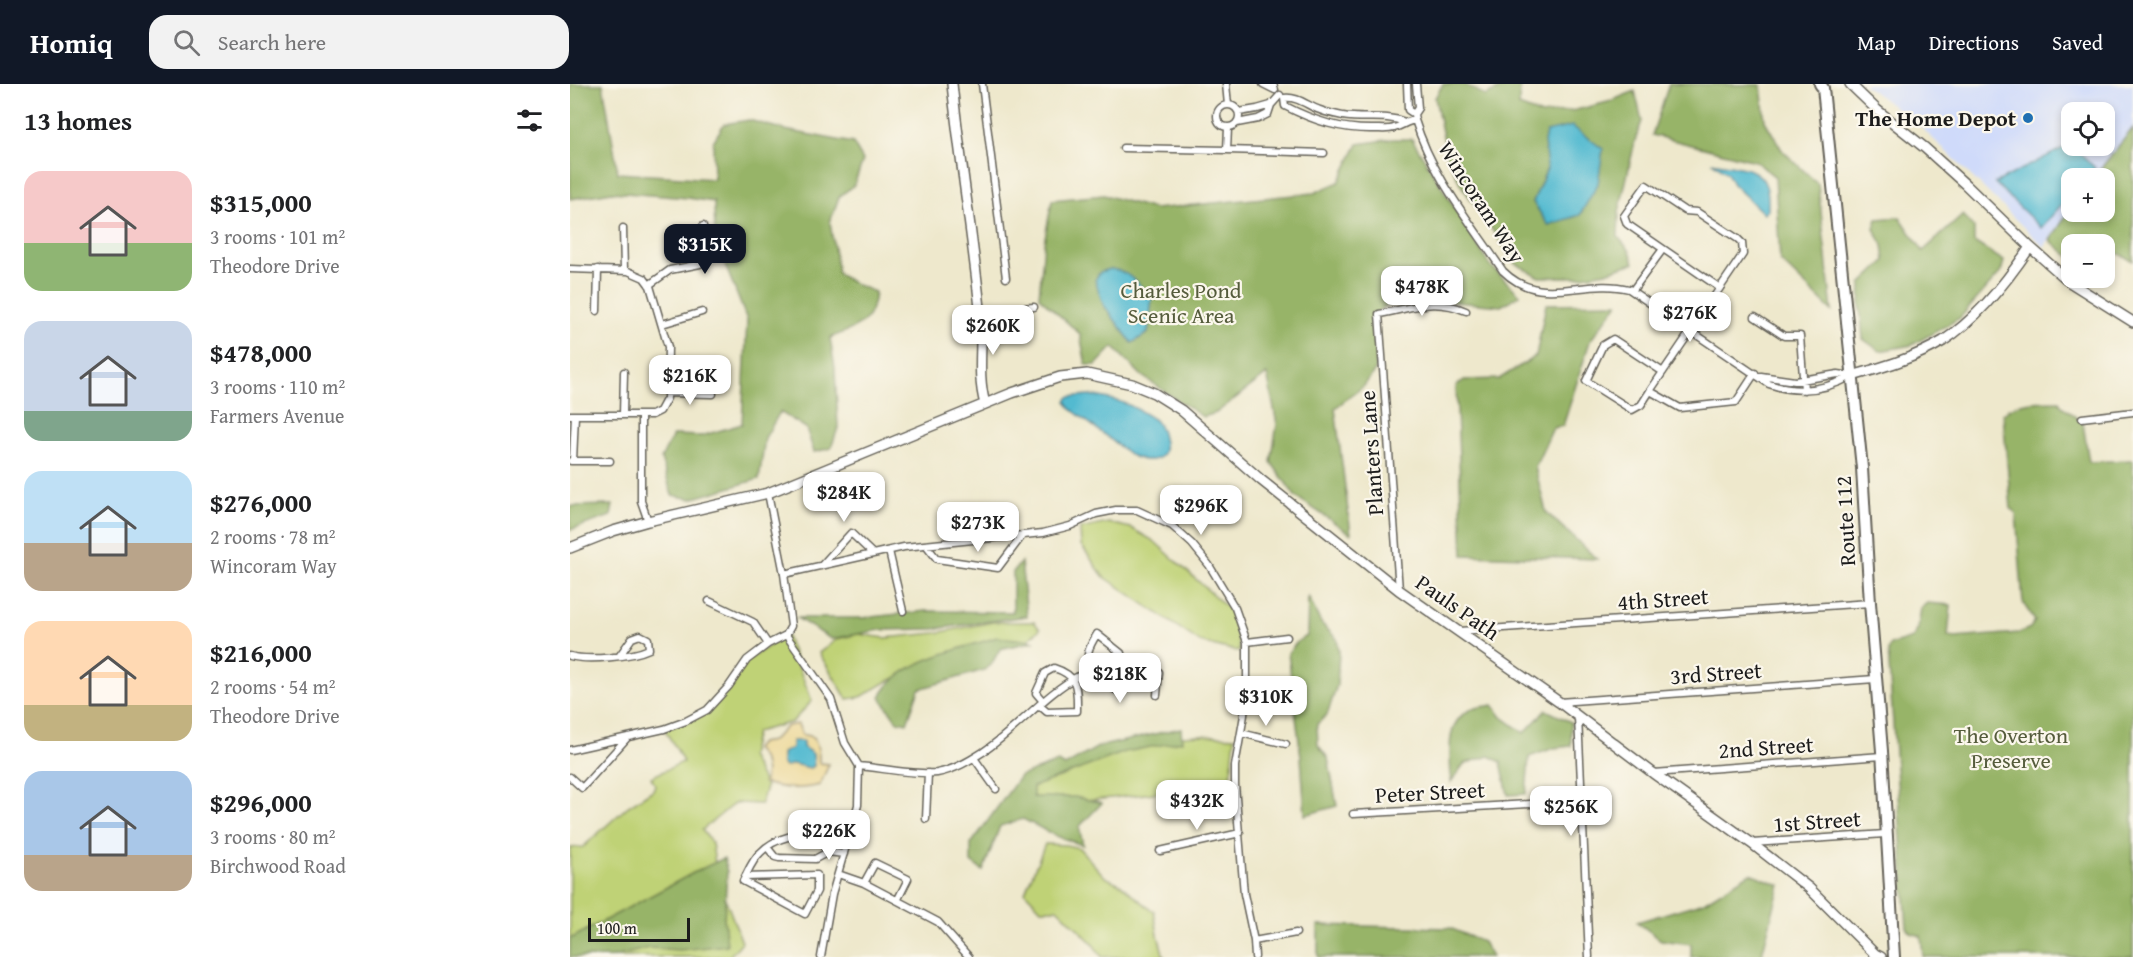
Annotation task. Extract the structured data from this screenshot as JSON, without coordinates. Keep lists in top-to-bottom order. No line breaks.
{"streets":{"main road":["Route 112"],"street":["Wincoram Way","Planters Lane","4th Street","Pauls Path","3rd Street","2nd Street","Peter Street","1st Street"]},"crossings":[["Wincoram Way","Route 112"],["Planters Lane","Pauls Path"],["Route 112","4th Street"],["Route 112","3rd Street"],["Route 112","2nd Street"],["Route 112","1st Street"],["4th Street","Pauls Path"],["Pauls Path","3rd Street"],["Pauls Path","2nd Street"],["Pauls Path","1st Street"]],"parks":["Charles Pond Scenic Area","The Overton Preserve"],"places":["The Home Depot"],"scale_bar":"100 m","page":{"header":"Homiq","search":"Search here","nav":["Map","Directions","Saved"],"heading":"13 homes","map_buttons":["+","−"],"list":[{"name":"$315,000","note":"3 rooms · 101 m² · Theodore Drive"},{"name":"$478,000","note":"3 rooms · 110 m² · Farmers Avenue"},{"name":"$276,000","note":"2 rooms · 78 m² · Wincoram Way"},{"name":"$216,000","note":"2 rooms · 54 m² · Theodore Drive"},{"name":"$296,000","note":"3 rooms · 80 m² · Birchwood Road"}],"price":["$315K","$478K","$276K","$260K","$216K","$284K","$296K","$273K","$218K","$310K","$432K","$256K","$226K"],"scale":"100 m"}}
